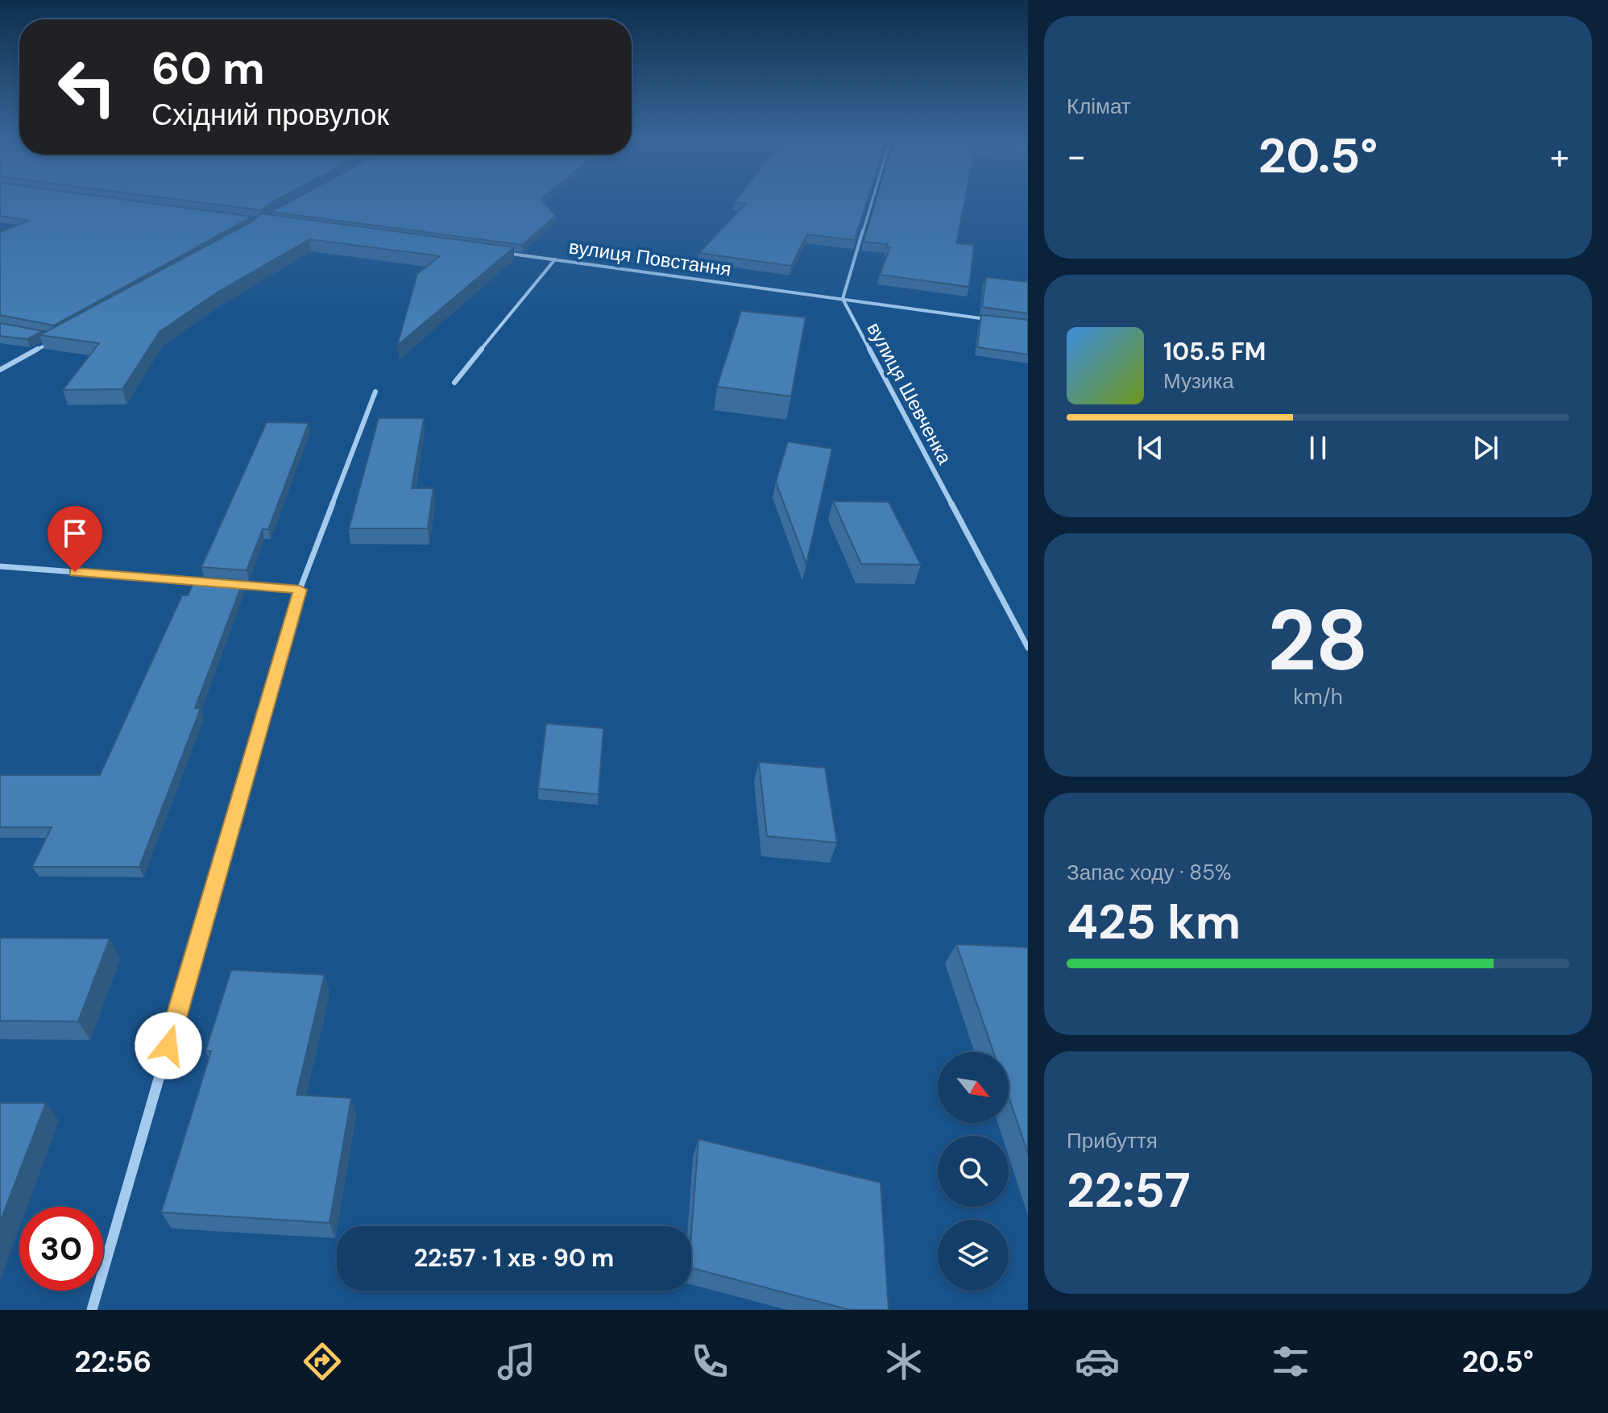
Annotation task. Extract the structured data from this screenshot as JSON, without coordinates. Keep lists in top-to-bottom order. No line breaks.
{"streets":{"street":["вулиця Повстання","вулиця Шевченка"]},"crossings":[["вулиця Повстання","вулиця Шевченка"]],"north":"bottom right","page":{"tile":["Клімат",["28","km/h"],["Запас ходу · 85%","425 km"],["Прибуття","22:57"]],"turn":["60 m","Східний провулок"],"heat":["−","20.5°","+"],"song":["105.5 FM","Музика"],"limit":"30","trip":"22:57 · 1 хв · 90 m","tabs":["22:56","20.5°"]}}
